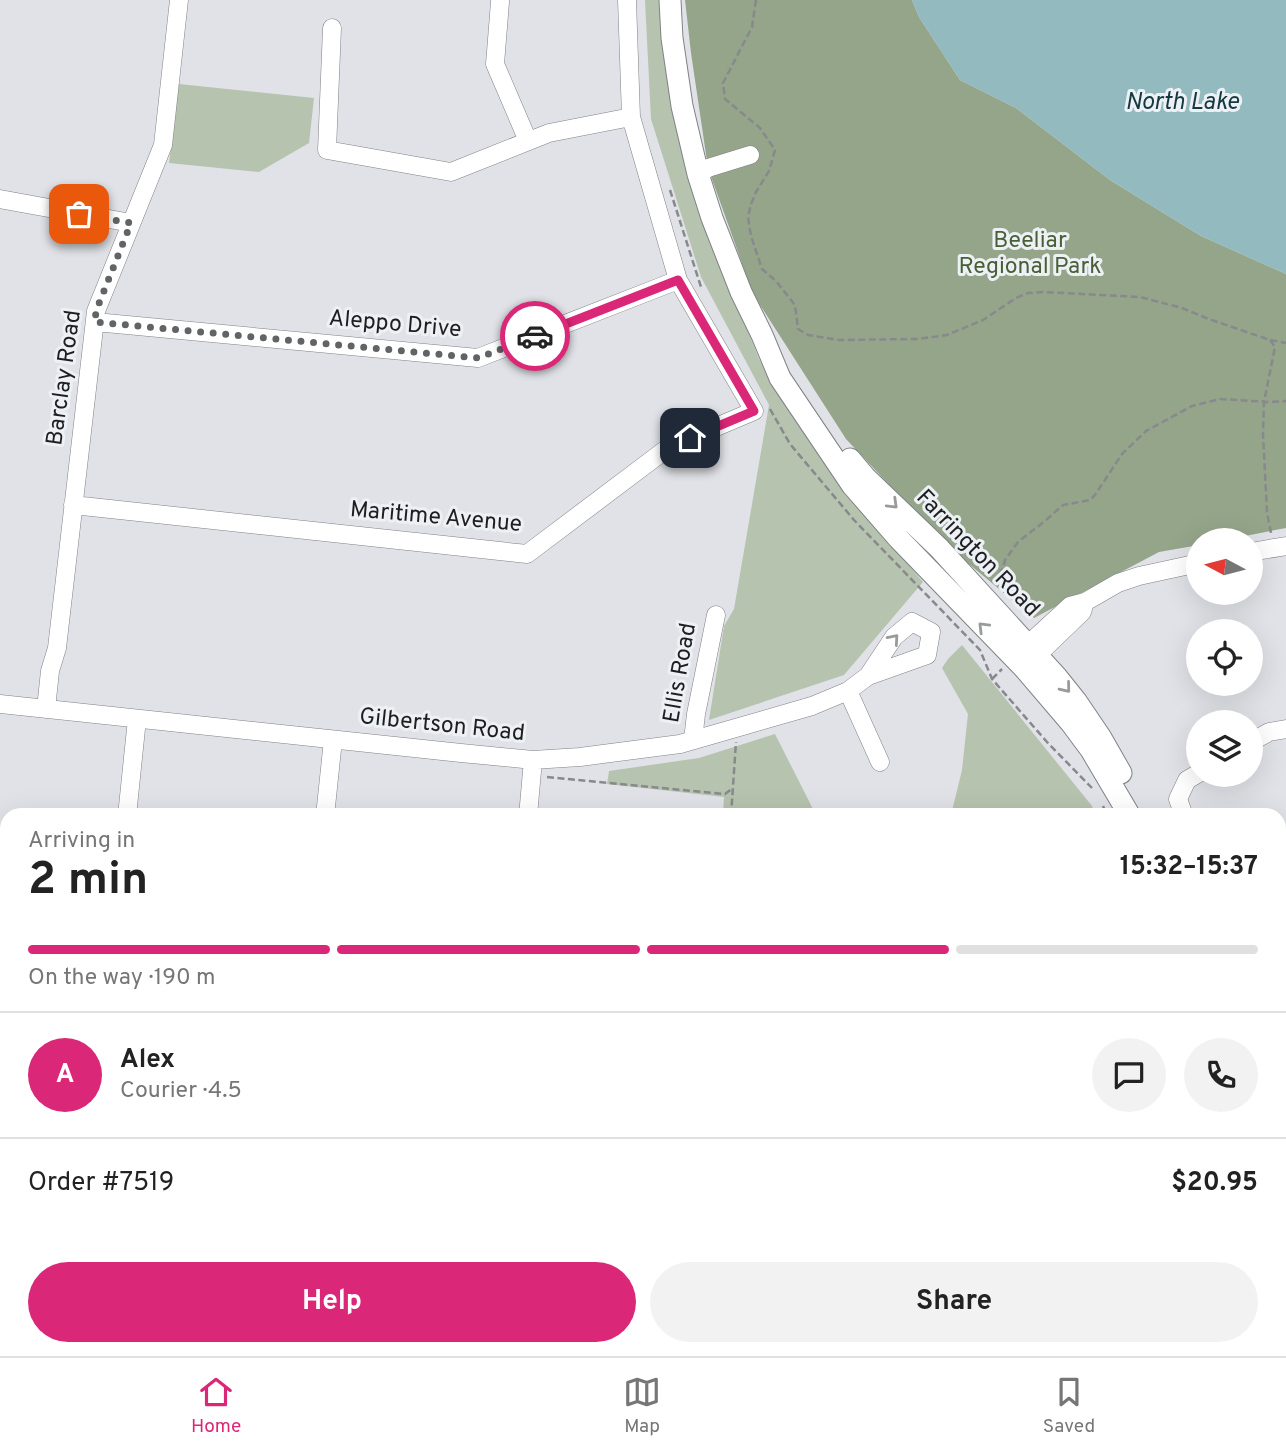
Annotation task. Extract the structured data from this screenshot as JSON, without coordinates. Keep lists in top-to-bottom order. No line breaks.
{"streets":{"main road":["Farrington Road"],"street":["Aleppo Drive","Barclay Road","Maritime Avenue","Ellis Road","Gilbertson Road"]},"crossings":[["Aleppo Drive","Barclay Road"],["Aleppo Drive","Maritime Avenue"],["Barclay Road","Maritime Avenue"],["Barclay Road","Gilbertson Road"],["Ellis Road","Gilbertson Road"]],"water":["North Lake"],"parks":["Beeliar Regional Park"],"north":"left","page":{"heading":["2 min","Arriving in","15:32–15:37"],"panel":["Alex","Courier · 4.5","Order #7519","$20.95"],"bar":"On the way · 190 m","round":"A","buttons":["Help","Share"],"tabs":["Home","Map","Saved"]}}
